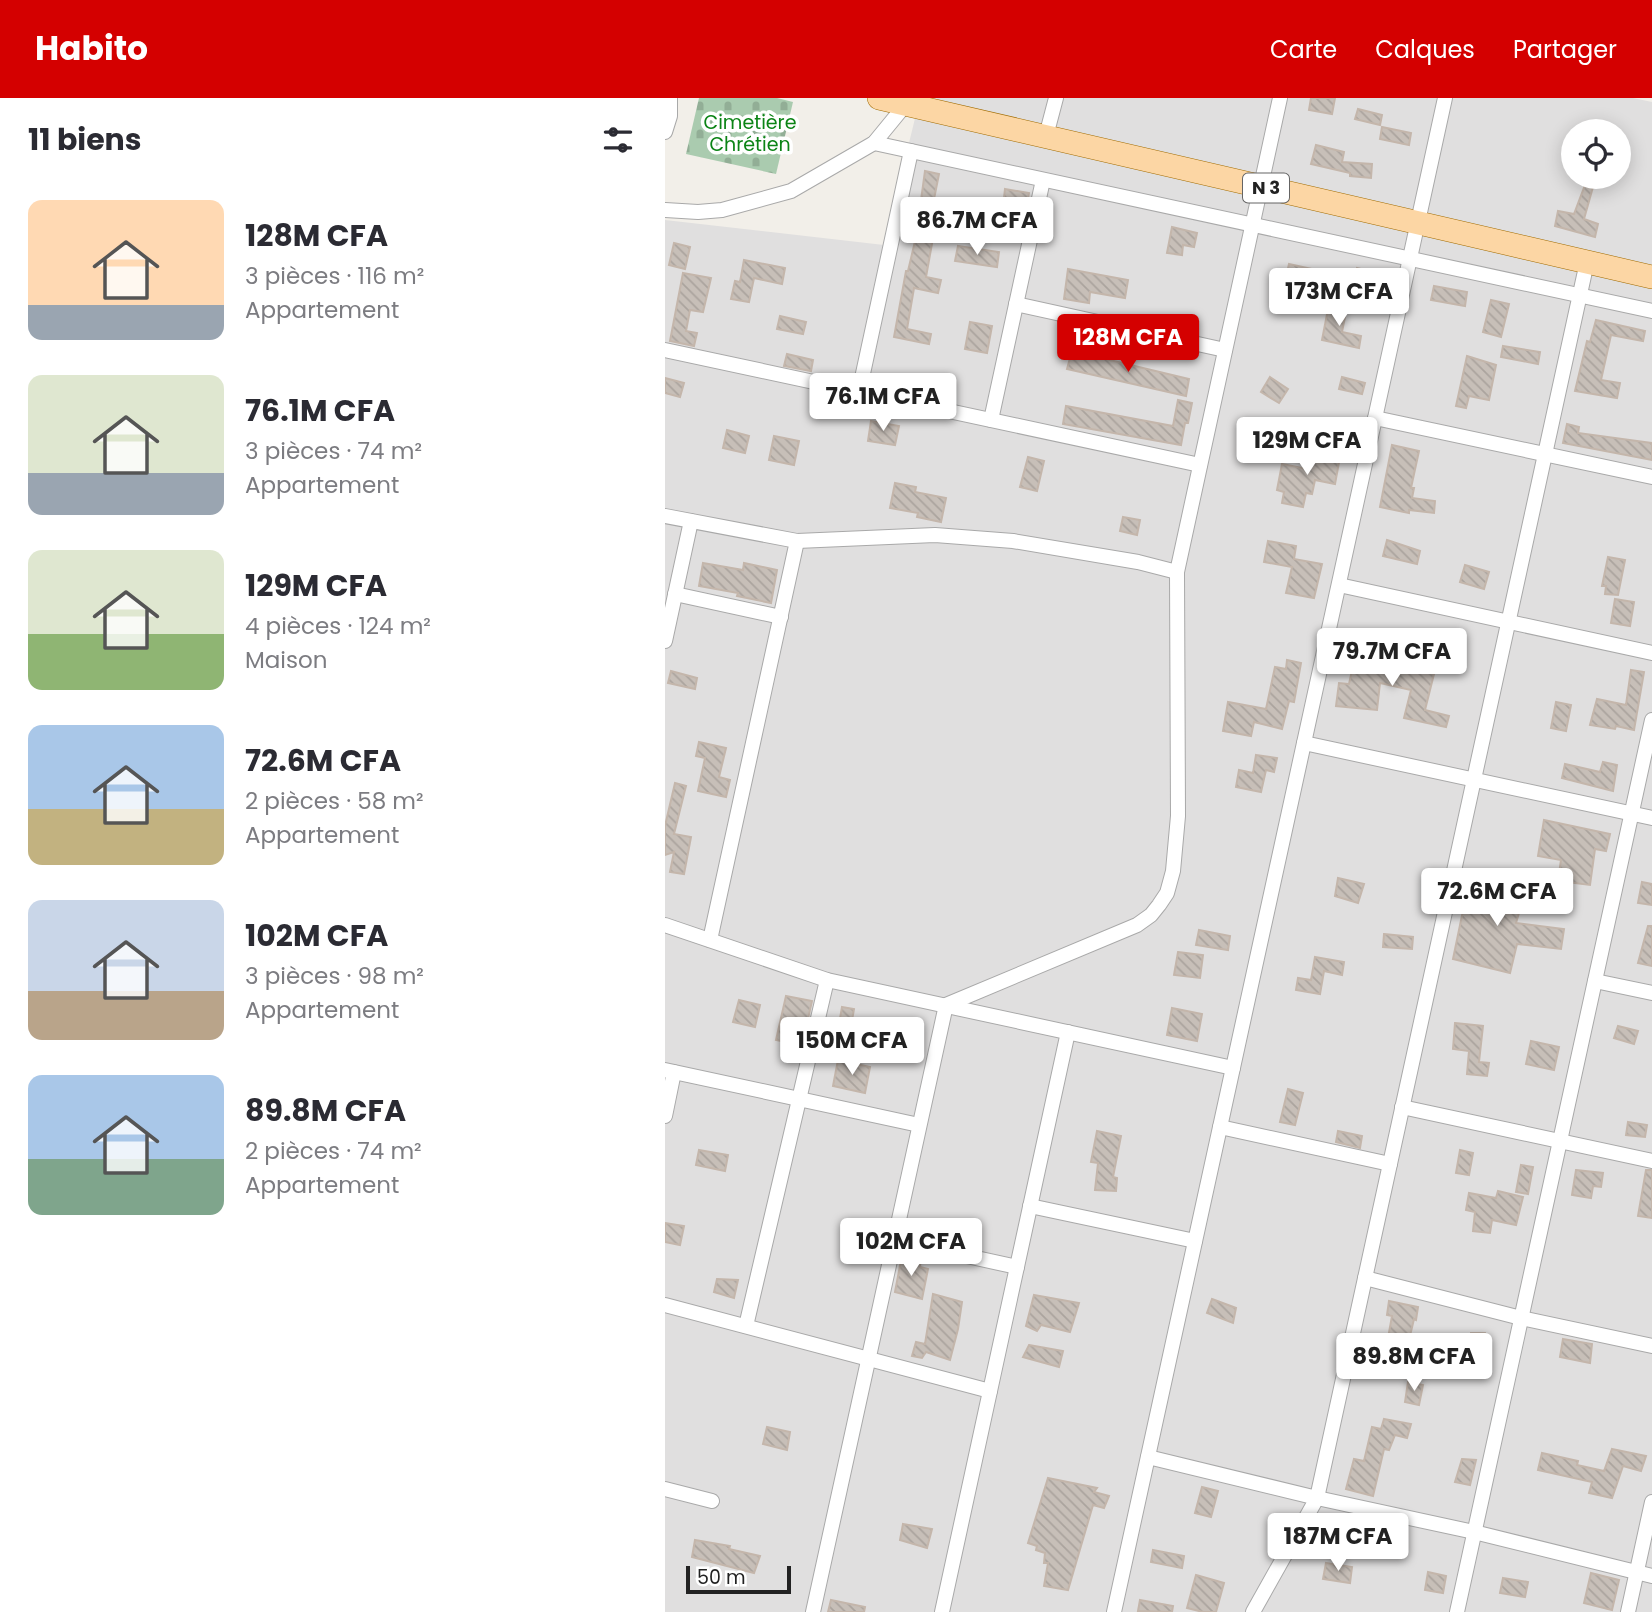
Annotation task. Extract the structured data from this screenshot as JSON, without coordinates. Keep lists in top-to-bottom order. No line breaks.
{"streets":{"main road":["N 3"]},"parks":["Cimetière Chrétien"],"scale_bar":"50 m","page":{"header":"Habito","nav":["Carte","Calques","Partager"],"heading":"11 biens","list":[{"name":"128M CFA","note":"3 pièces · 116 m² · Appartement"},{"name":"76.1M CFA","note":"3 pièces · 74 m² · Appartement"},{"name":"129M CFA","note":"4 pièces · 124 m² · Maison"},{"name":"72.6M CFA","note":"2 pièces · 58 m² · Appartement"},{"name":"102M CFA","note":"3 pièces · 98 m² · Appartement"},{"name":"89.8M CFA","note":"2 pièces · 74 m² · Appartement"}],"price":["86.7M CFA","173M CFA","128M CFA","76.1M CFA","129M CFA","79.7M CFA","72.6M CFA","150M CFA","102M CFA","89.8M CFA","187M CFA"],"scale":"50 m"}}
